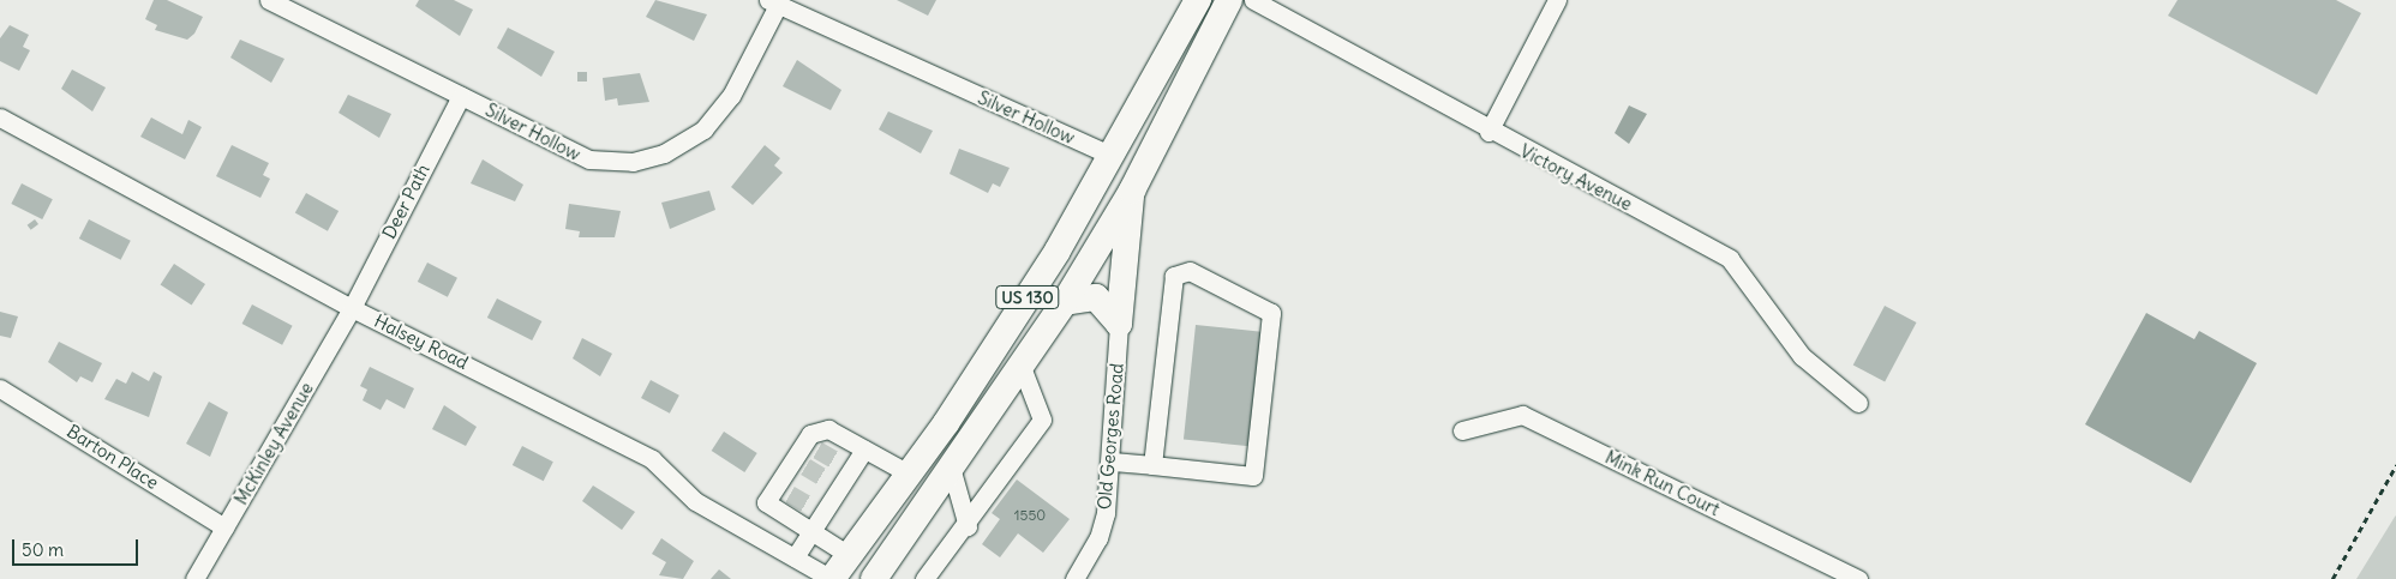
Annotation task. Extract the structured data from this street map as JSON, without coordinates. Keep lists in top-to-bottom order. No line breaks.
{"streets":{"highway":["US 130"],"street":["Silver Hollow","Victory Avenue","Deer Path","Halsey Road","Old Georges Road","McKinley Avenue","Barton Place","Mink Run Court"]},"crossings":[["Silver Hollow","Deer Path"],["Silver Hollow","US 130"],["Deer Path","Halsey Road"],["Deer Path","McKinley Avenue"],["US 130","Halsey Road"],["Halsey Road","McKinley Avenue"],["McKinley Avenue","Barton Place"]],"house_numbers":["1550"],"scale_bar":"50 m"}
